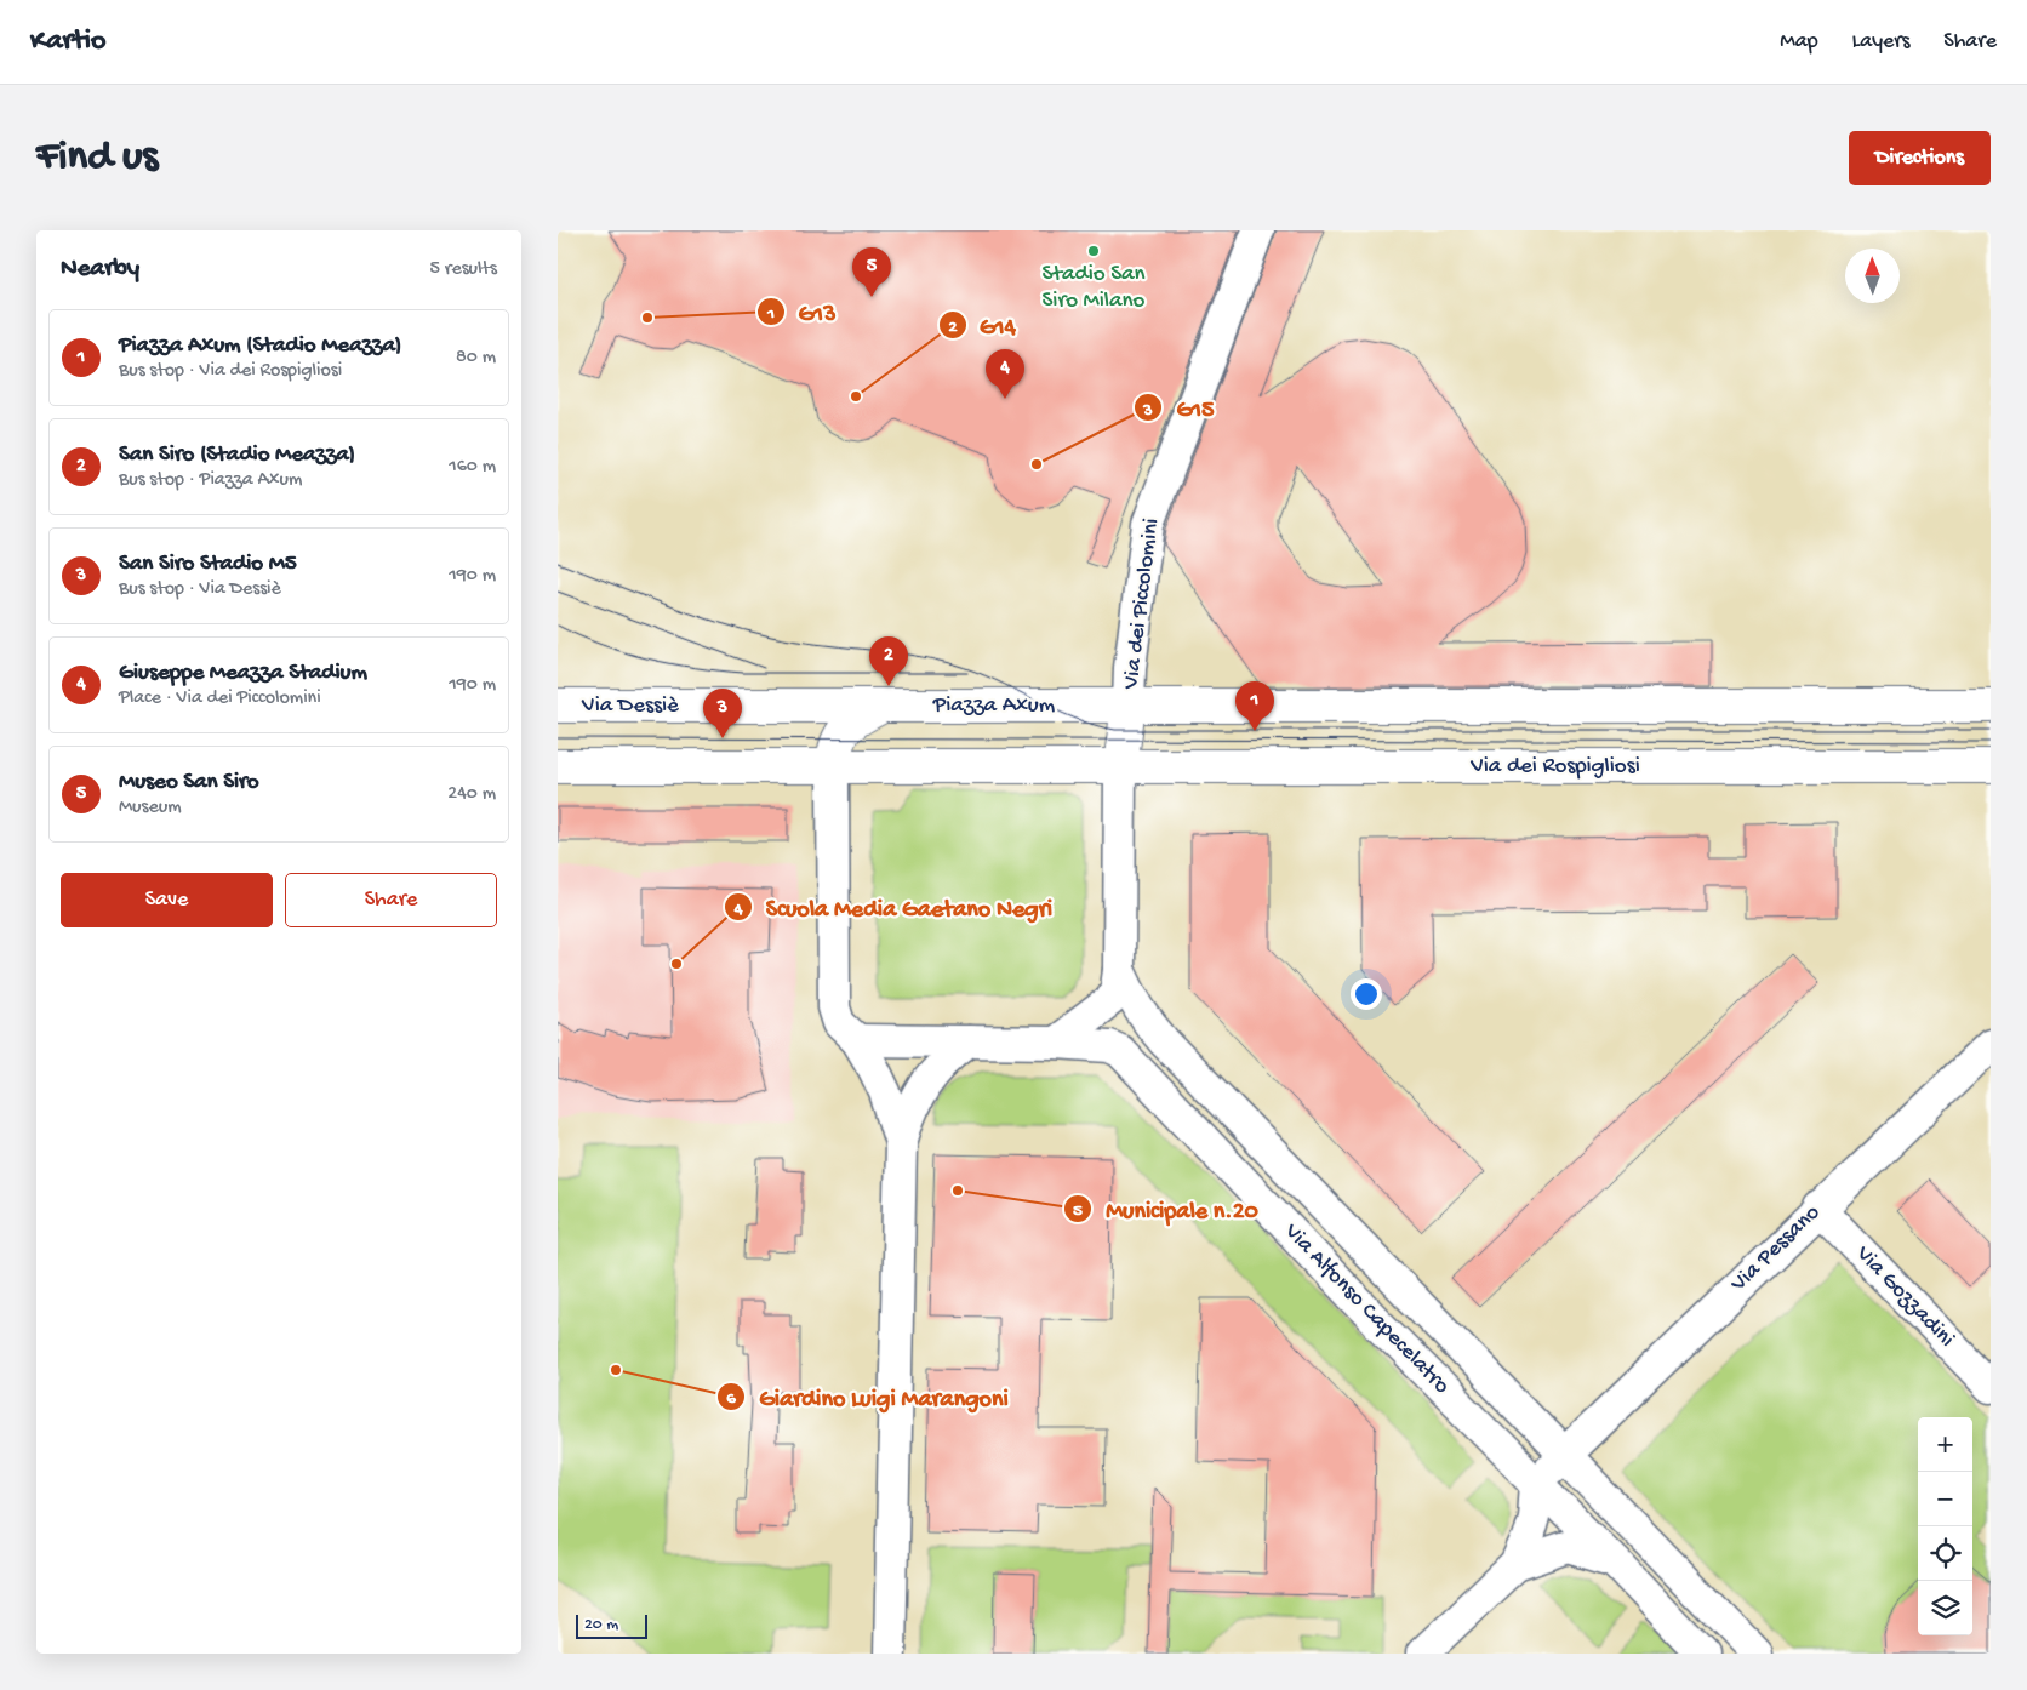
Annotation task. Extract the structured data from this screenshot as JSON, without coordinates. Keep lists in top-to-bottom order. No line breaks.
{"streets":{"main road":["Via Dessiè","Piazza Axum","Via dei Rospigliosi"],"street":["Via dei Piccolomini","Via Pessano","Via Gozzadini","Via Alfonso Capecelatro"]},"crossings":[["Via dei Piccolomini","Piazza Axum"],["Via Dessiè","Piazza Axum"],["Via Pessano","Via Gozzadini"],["Via Pessano","Via Alfonso Capecelatro"]],"places":["Stadio San Siro Milano","G13","G14","G15","Scuola Media Gaetano Negri","Municipale n.20","Giardino Luigi Marangoni"],"scale_bar":"20 m","north":"top","page":{"header":"Kartio","nav":["Map","Layers","Share"],"buttons":["Directions",["Save","Share"]],"title":"Find us","heading":["Nearby","5 results"],"pins":["5","4","2","1","3"],"list":[{"mark":"1","name":"Piazza Axum (Stadio Meazza)","note":"Bus stop · Via dei Rospigliosi","value":"80 m"},{"mark":"2","name":"San Siro (Stadio Meazza)","note":"Bus stop · Piazza Axum","value":"160 m"},{"mark":"3","name":"San Siro Stadio M5","note":"Bus stop · Via Dessiè","value":"190 m"},{"mark":"4","name":"Giuseppe Meazza Stadium","note":"Place · Via dei Piccolomini","value":"190 m"},{"mark":"5","name":"Museo San Siro","note":"Museum","value":"240 m"}],"map_buttons":["+","−"],"scale":"20 m"}}
